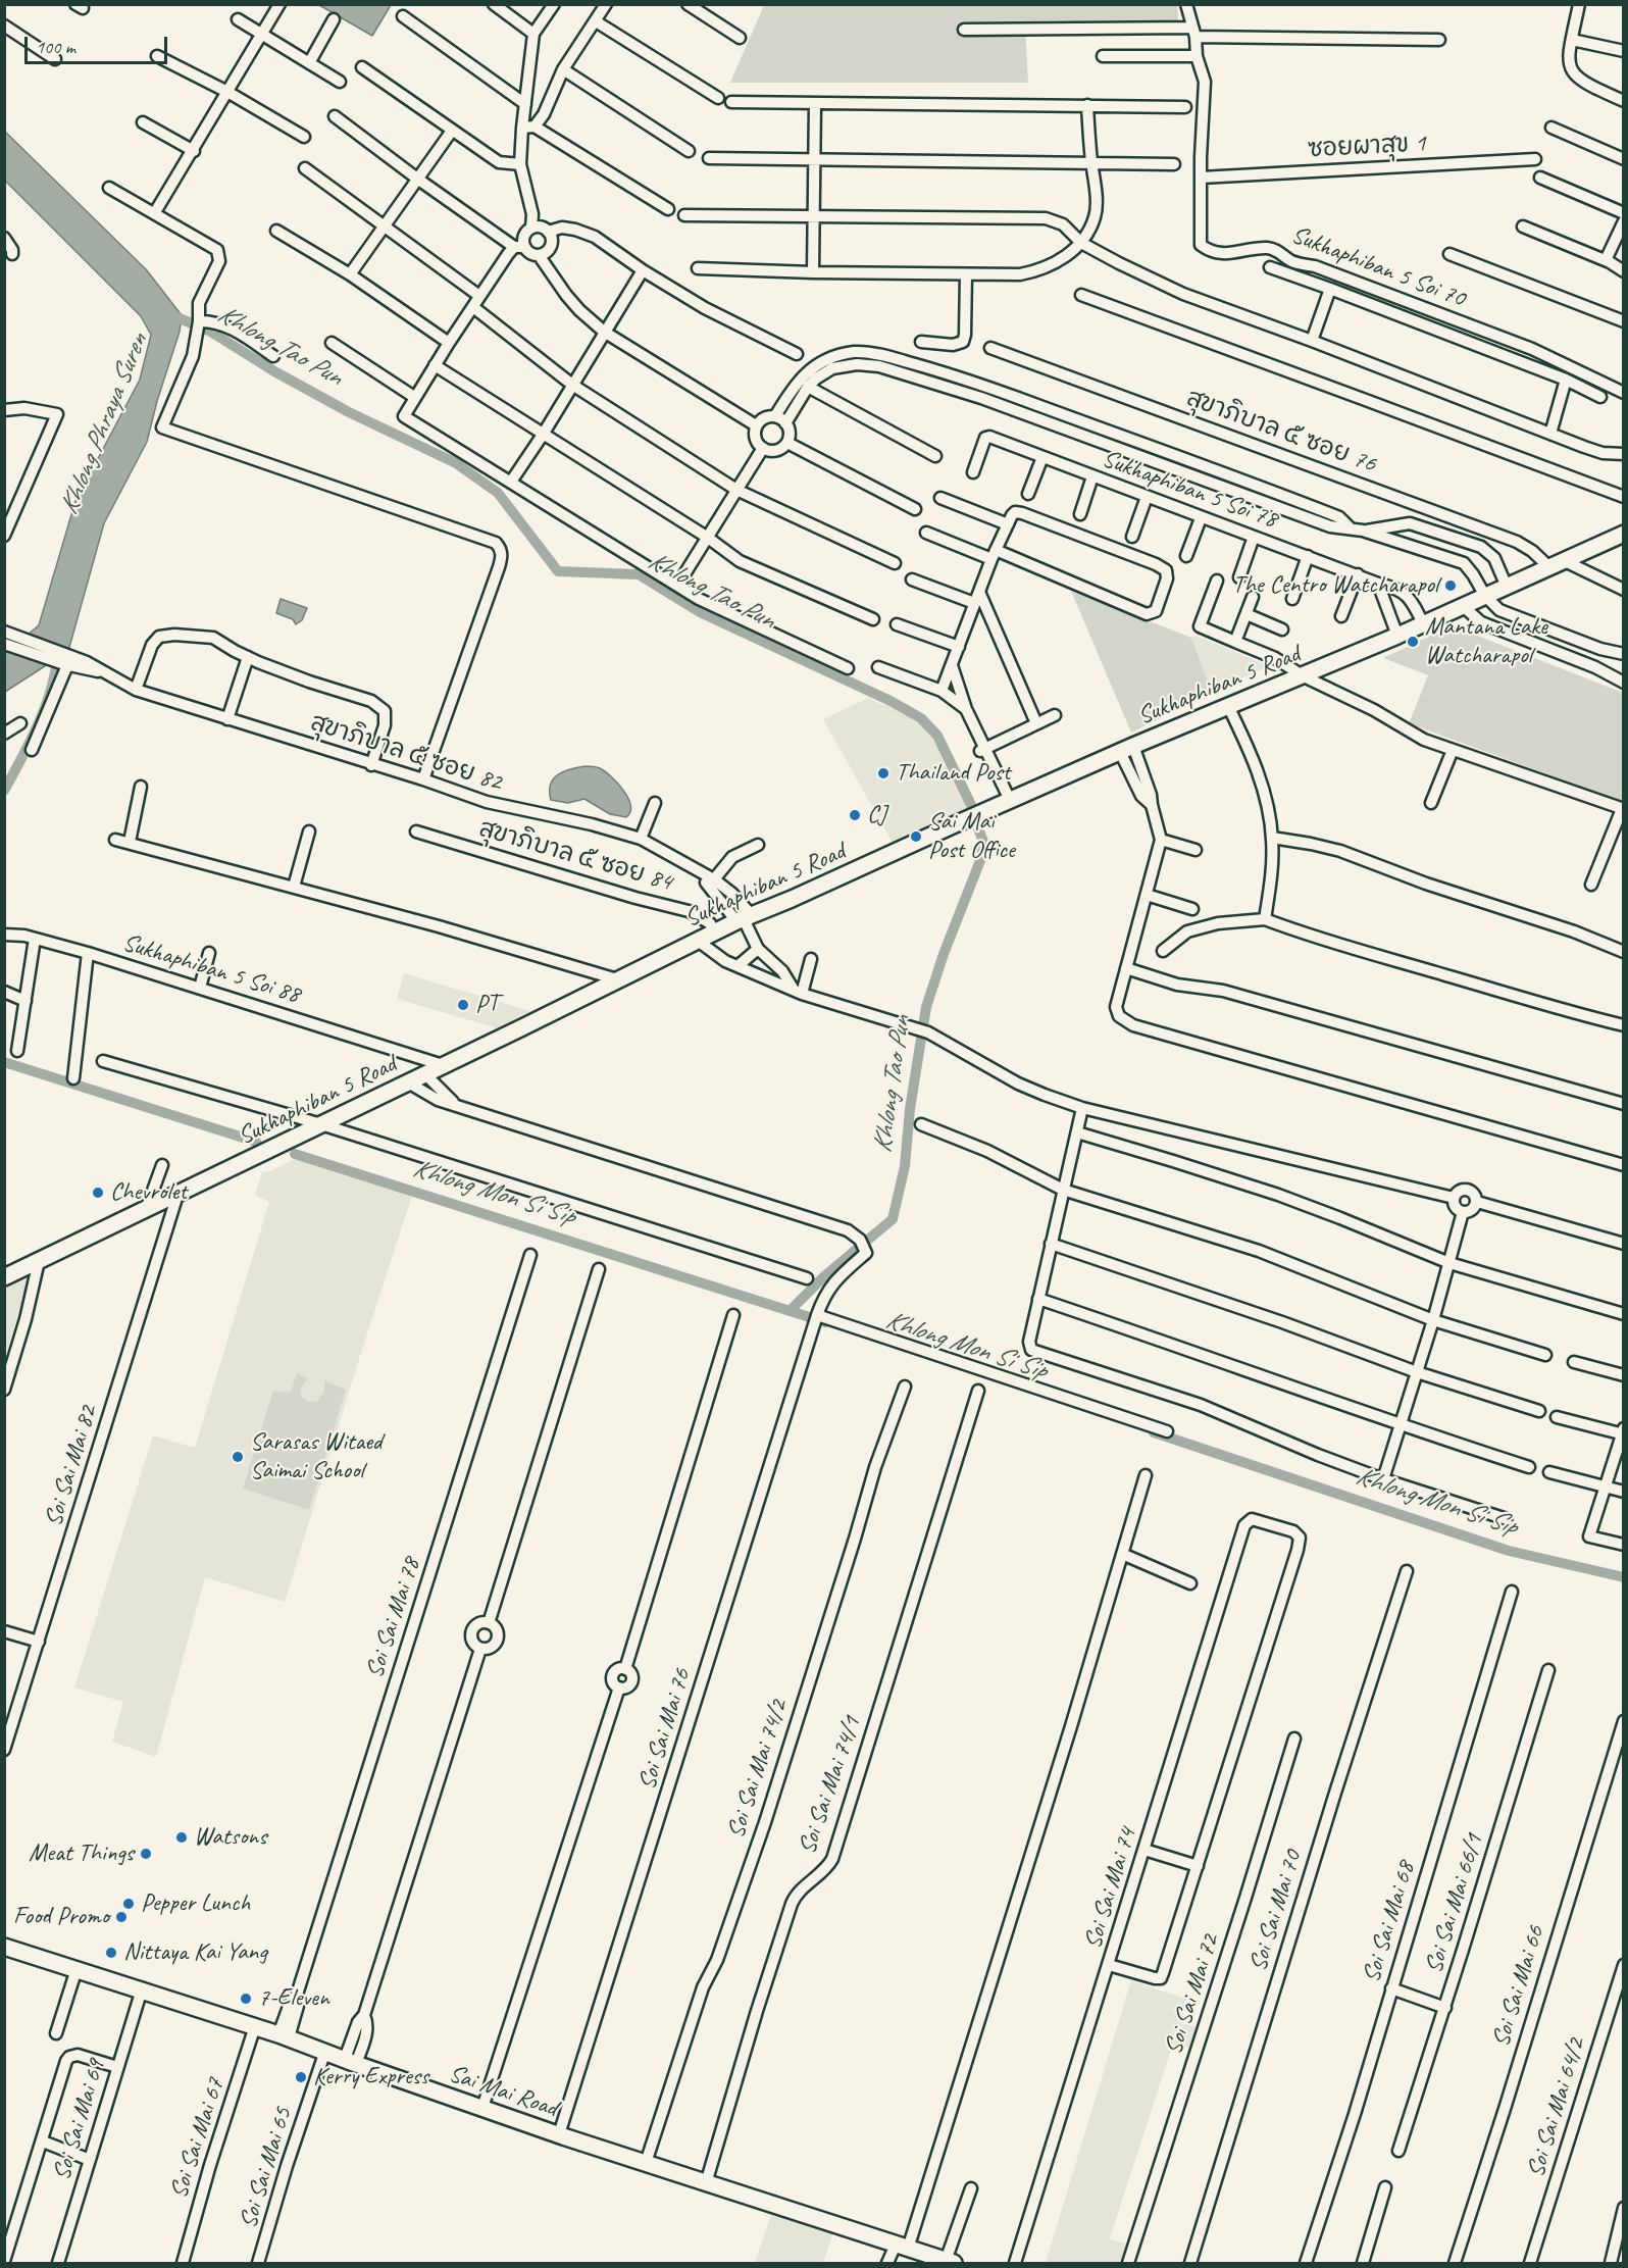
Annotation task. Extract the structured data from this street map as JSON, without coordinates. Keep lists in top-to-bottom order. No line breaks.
{"streets":{"main road":["Sukhaphiban 5 Road","Sai Mai Road"],"street":["ซอยผาสุข 1","Sukhaphiban 5 Soi 70","สุขาภิบาล ๕ ซอย 76","Sukhaphiban 5 Soi 78","สุขาภิบาล ๕ ซอย 82","สุขาภิบาล ๕ ซอย 84","Sukhaphiban 5 Soi 88","Soi Sai Mai 82","Soi Sai Mai 78","Soi Sai Mai 76","Soi Sai Mai 74/2","Soi Sai Mai 74/1","Soi Sai Mai 74","Soi Sai Mai 66/1","Soi Sai Mai 70","Soi Sai Mai 68","Soi Sai Mai 66","Soi Sai Mai 72","Soi Sai Mai 64/2","Soi Sai Mai 69","Soi Sai Mai 67","Soi Sai Mai 65"]},"crossings":[["ซอยผาสุข 1","Sukhaphiban 5 Soi 70"],["สุขาภิบาล ๕ ซอย 76","Sukhaphiban 5 Road"],["Sukhaphiban 5 Soi 78","Sukhaphiban 5 Road"],["Sukhaphiban 5 Road","สุขาภิบาล ๕ ซอย 82"],["Sukhaphiban 5 Road","สุขาภิบาล ๕ ซอย 84"],["Sukhaphiban 5 Road","Sukhaphiban 5 Soi 88"],["Sukhaphiban 5 Road","Soi Sai Mai 82"],["Soi Sai Mai 78","Sai Mai Road"],["Soi Sai Mai 76","Sai Mai Road"],["Soi Sai Mai 74/2","Sai Mai Road"],["Soi Sai Mai 74/1","Sai Mai Road"],["Sai Mai Road","Soi Sai Mai 69"],["Sai Mai Road","Soi Sai Mai 67"],["Sai Mai Road","Soi Sai Mai 65"]],"water":["Khlong Tao Pun","Khlong Phraya Suren","Khlong Mon Si Sip"],"places":["The Centro Watcharapol","Mantana Lake Watcharapol","Thailand Post","CJ","Sai Mai Post Office","PT","Chevrolet","Sarasas Witaed Saimai School","Watsons","Meat Things","Pepper Lunch","Food Promo","Nittaya Kai Yang","7-Eleven","Kerry Express"],"scale_bar":"100 m"}
